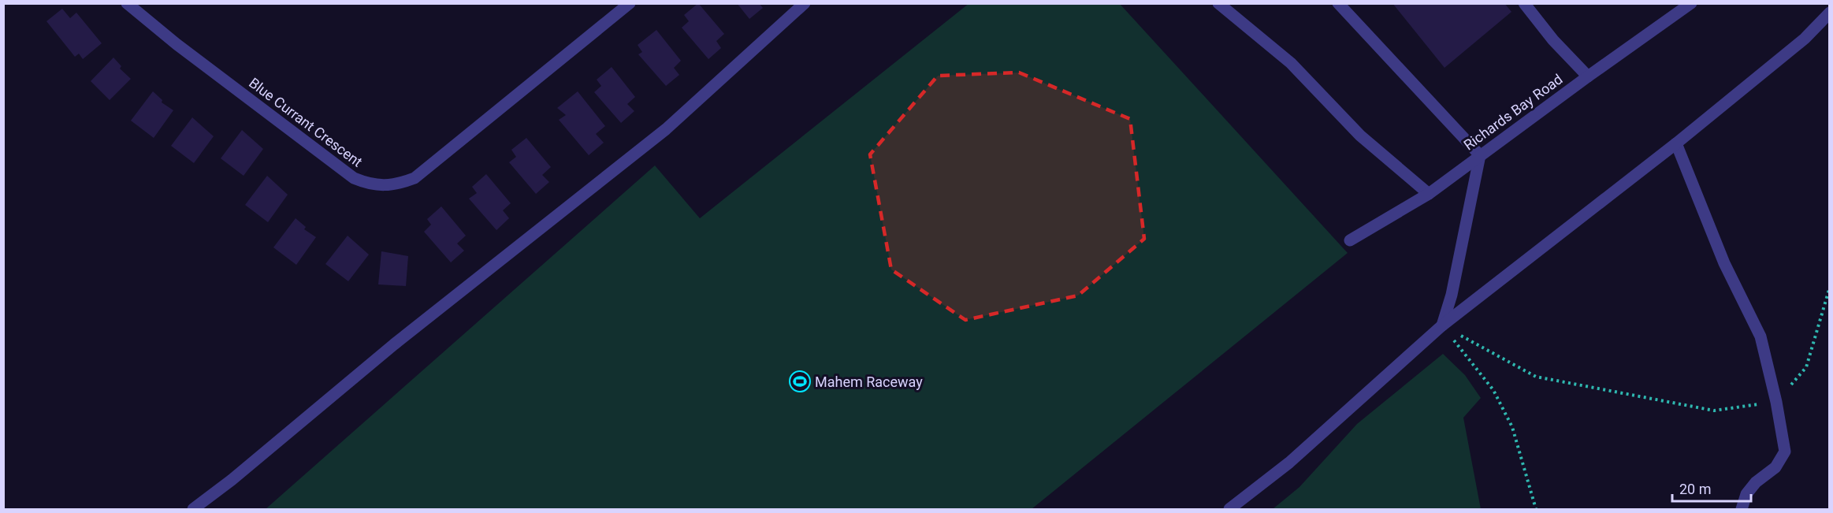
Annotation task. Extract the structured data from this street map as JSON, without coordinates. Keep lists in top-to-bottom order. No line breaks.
{"streets":{"street":["Richards Bay Road","Blue Currant Crescent"]},"places":{"sports":["Mahem Raceway"]},"scale_bar":"20 m"}
